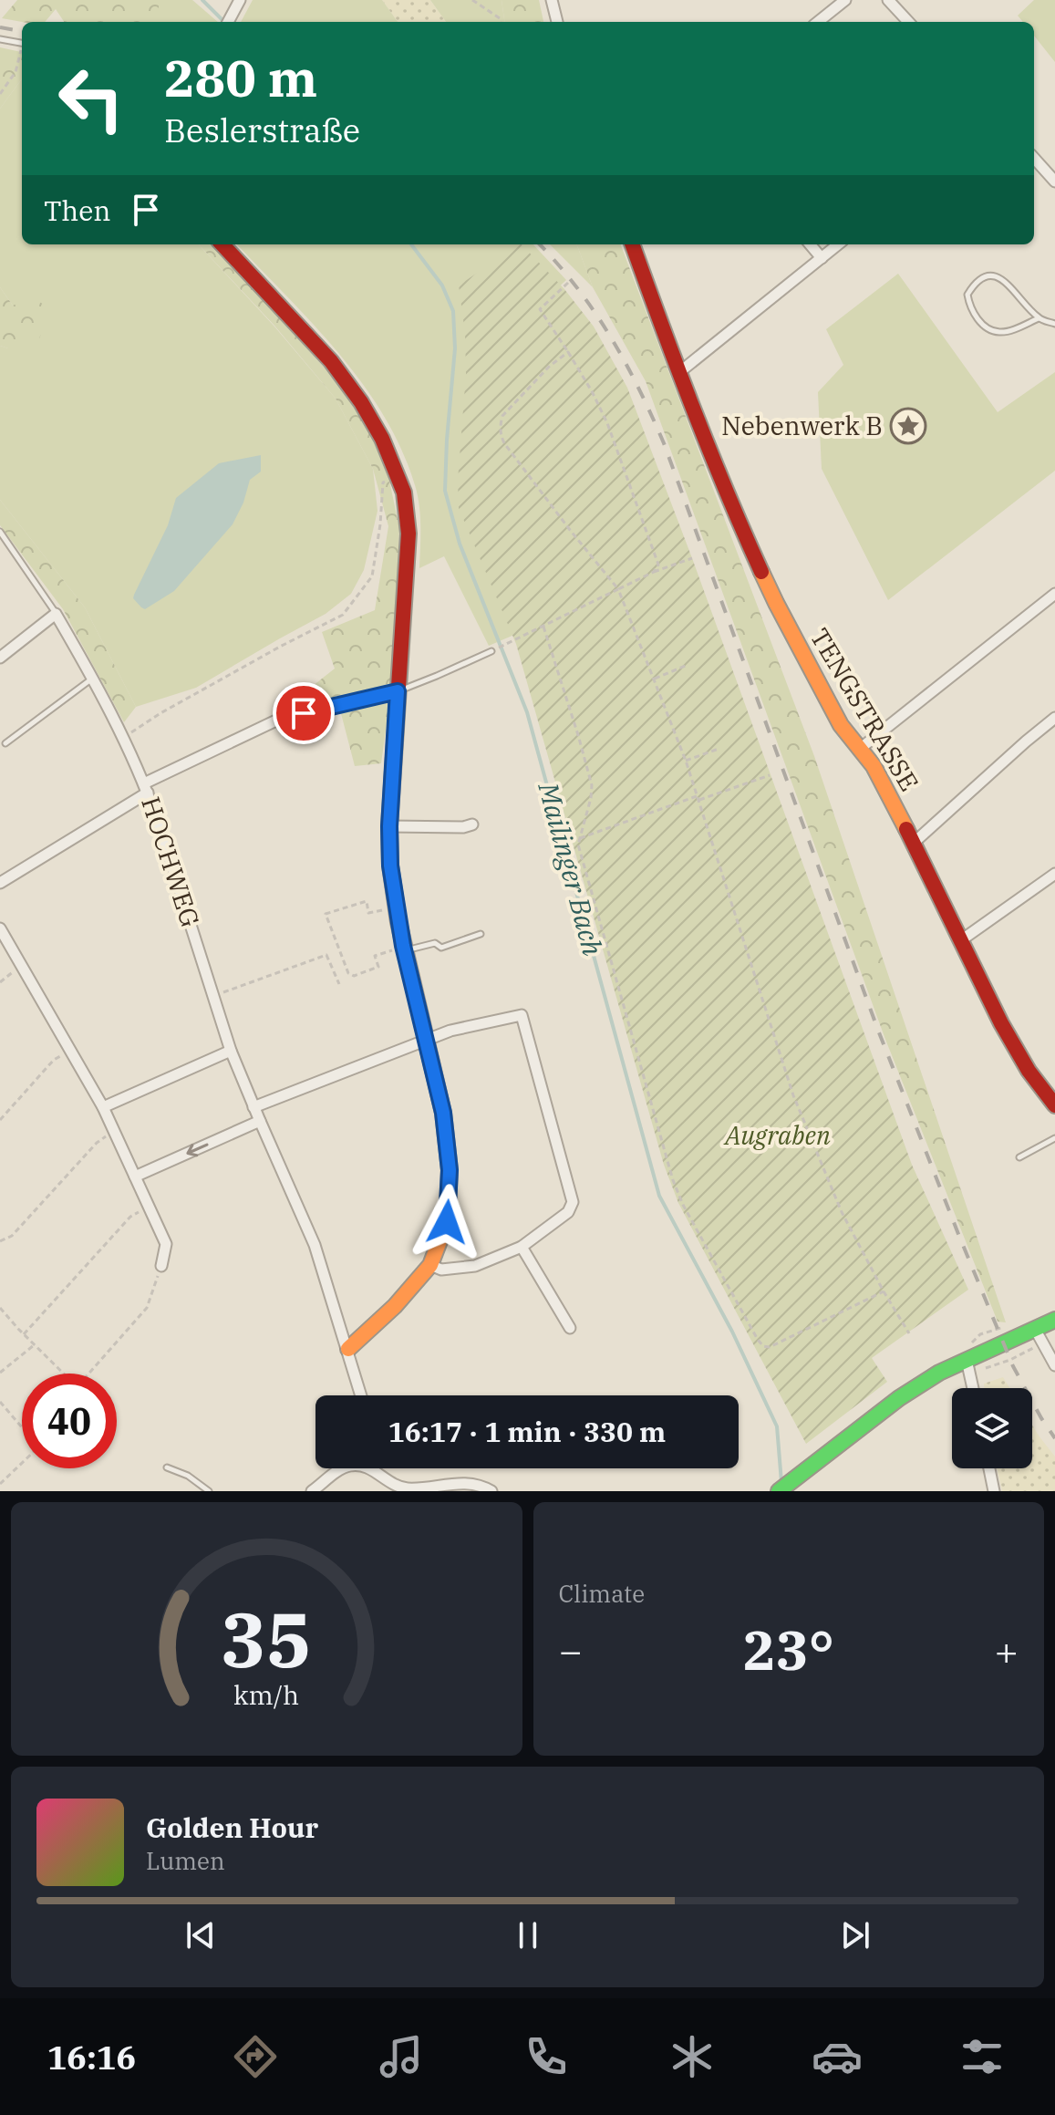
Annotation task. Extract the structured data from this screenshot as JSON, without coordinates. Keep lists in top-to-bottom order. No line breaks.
{"streets":{"street":["TENGSTRASSE","HOCHWEG"]},"water":["Mailinger Bach"],"parks":["Augraben"],"places":{"place":["Nebenwerk B"]},"page":{"turn":["280 m","Beslerstraße"],"then":"Then","limit":"40","trip":"16:17 · 1 min · 330 m","tile":"Climate","heat":["−","23°","+"],"song":["Golden Hour","Lumen"],"tabs":"16:16","gauge":["35","km/h"]}}
